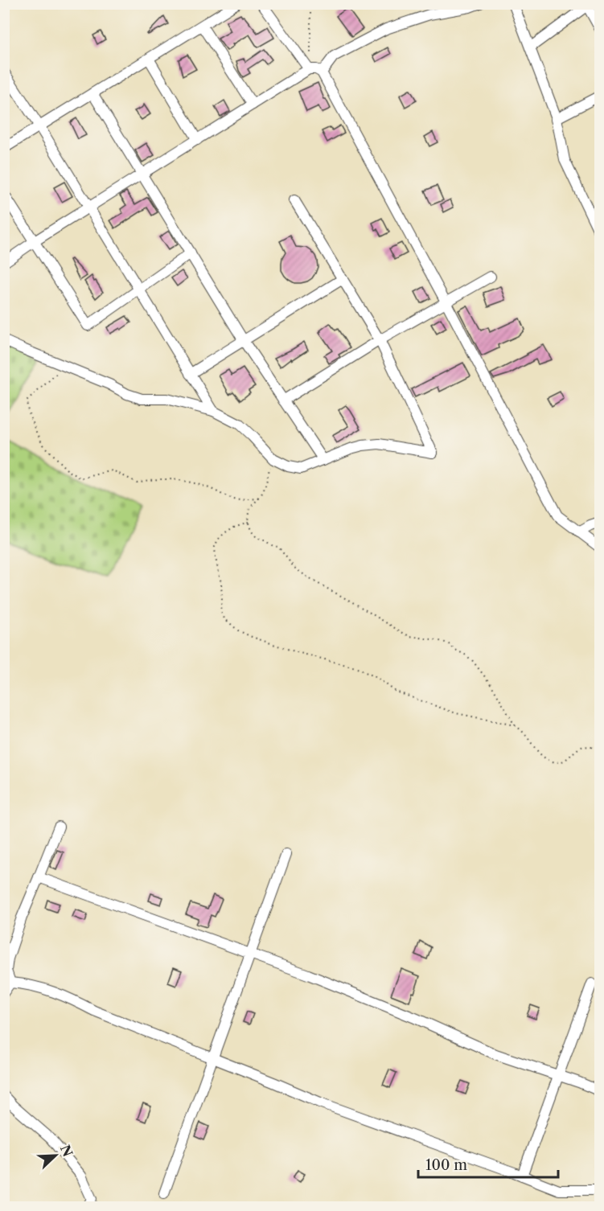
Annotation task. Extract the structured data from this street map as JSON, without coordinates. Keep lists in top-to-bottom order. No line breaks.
{"scale_bar":"100 m","north":"top right"}
